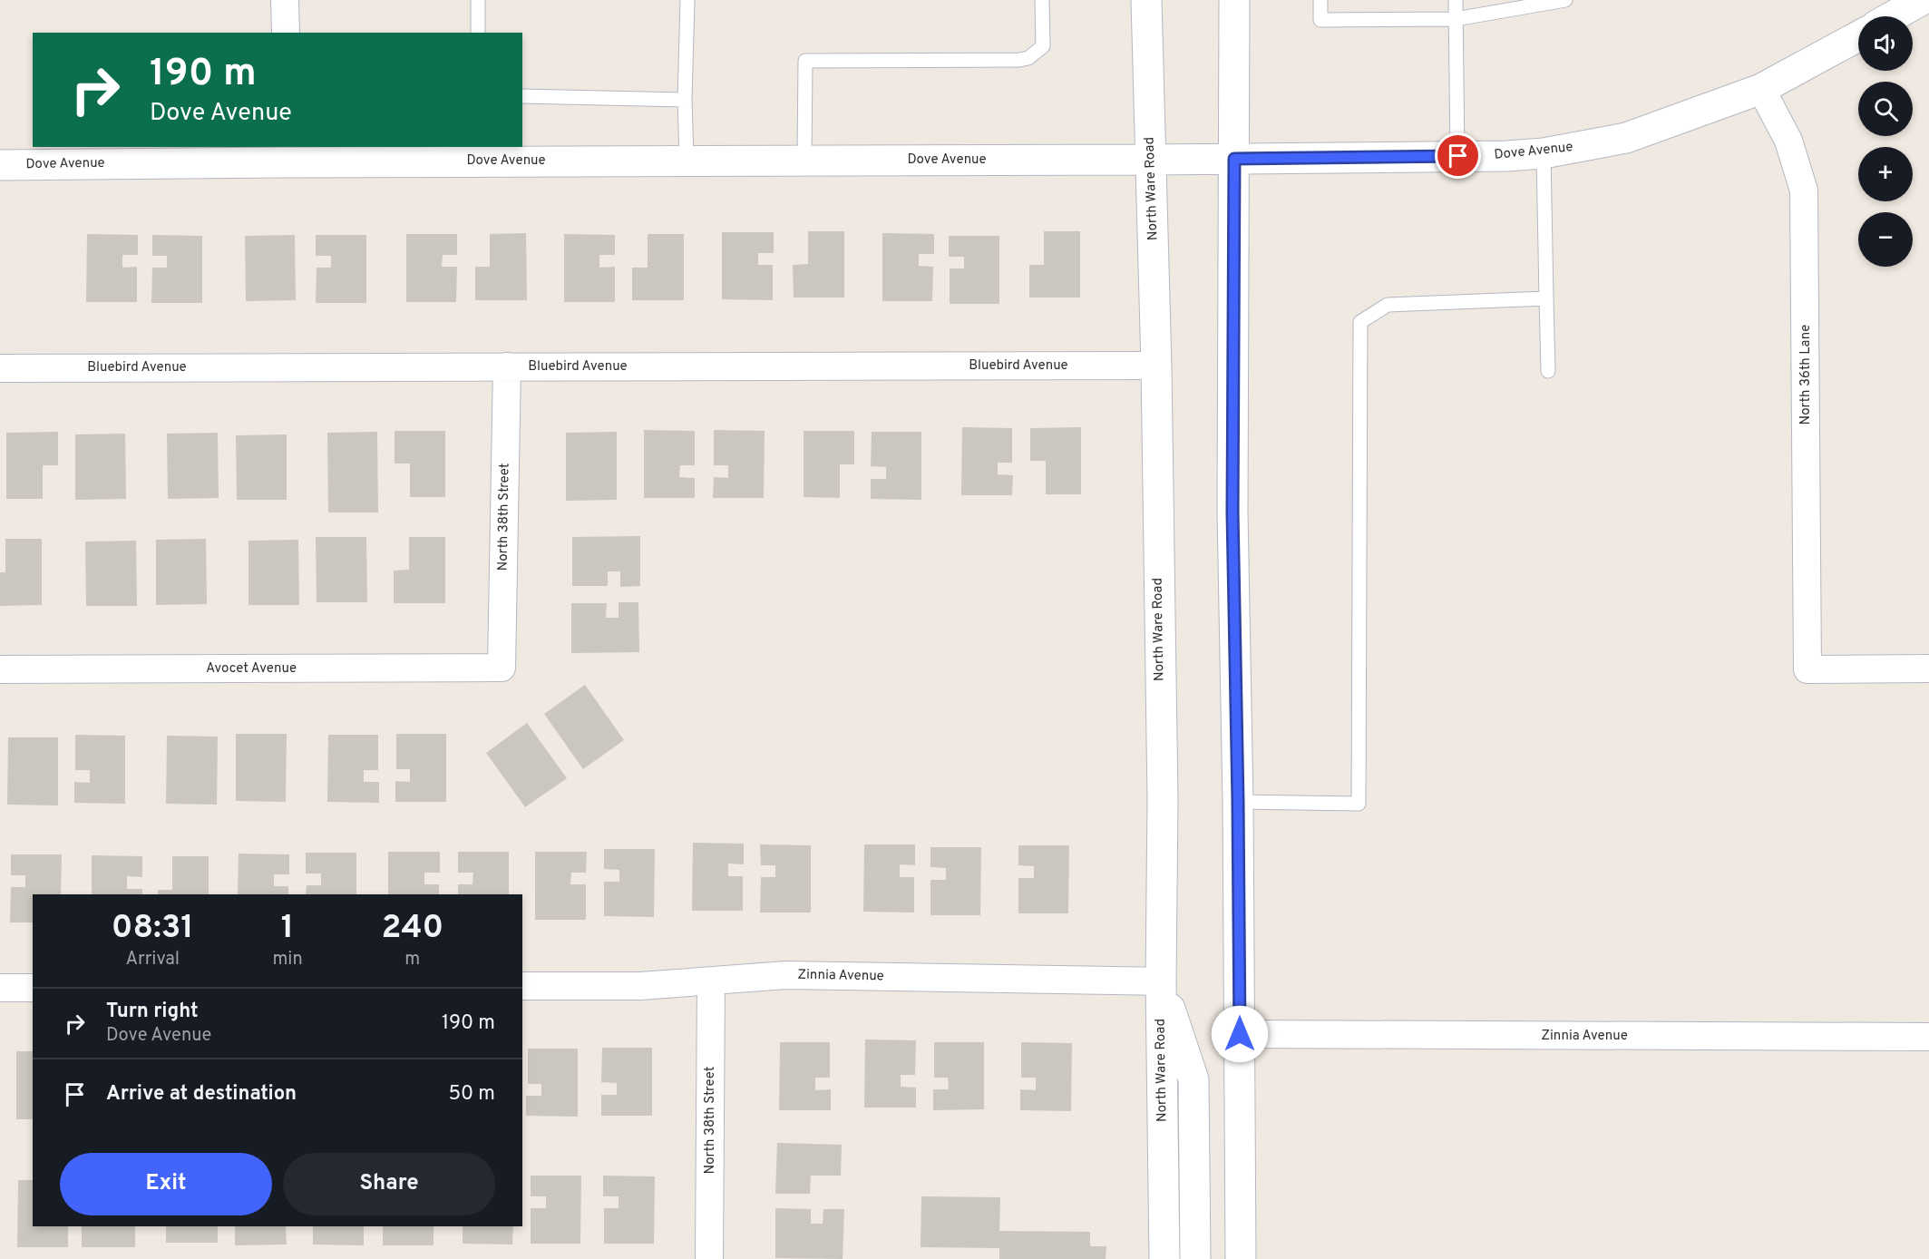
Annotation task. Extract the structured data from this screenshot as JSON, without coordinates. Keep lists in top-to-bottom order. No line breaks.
{"streets":{"main road":["Dove Avenue","North Ware Road"],"street":["Bluebird Avenue","North 36th Lane","North 38th Street","Avocet Avenue","Zinnia Avenue"]},"crossings":[["Dove Avenue","North Ware Road"],["Dove Avenue","North 36th Lane"],["North Ware Road","Bluebird Avenue"],["North Ware Road","Zinnia Avenue"],["Bluebird Avenue","North 38th Street"],["North 38th Street","Avocet Avenue"],["North 38th Street","Zinnia Avenue"]],"page":{"map_buttons":["+","−"],"turn":["190 m","Dove Avenue"],"eta":["08:31","Arrival","1","min","240","m"],"list":[{"name":"Turn right","note":"Dove Avenue","value":"190 m"},{"name":"Arrive at destination","value":"50 m"}],"buttons":["Exit","Share"]}}
